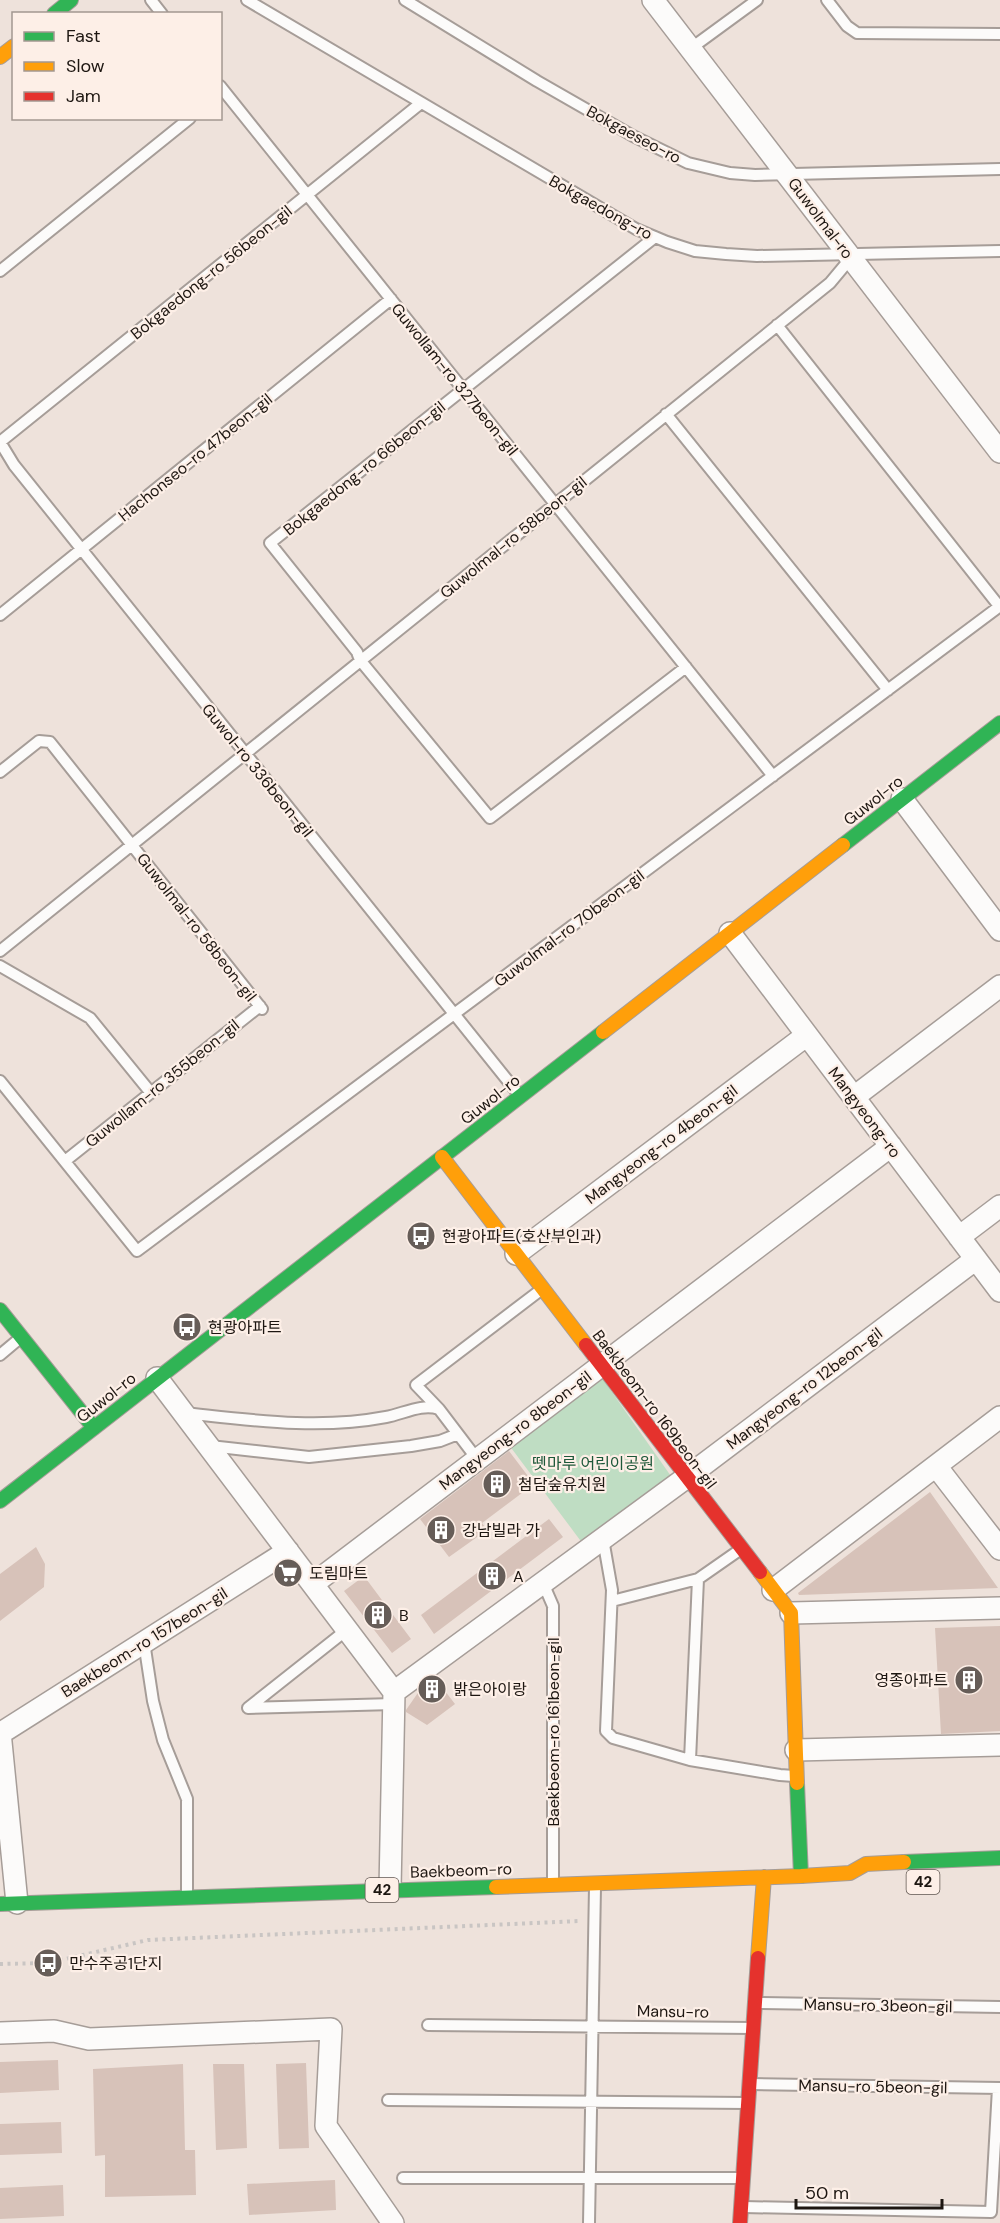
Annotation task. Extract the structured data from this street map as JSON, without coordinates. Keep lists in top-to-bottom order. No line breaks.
{"streets":{"main road":["Guwol-ro","Baekbeom-ro 169beon-gil","Baekbeom-ro","42"],"street":["Guwolmal-ro","Mangyeong-ro","Mangyeong-ro 4beon-gil","Mangyeong-ro 12beon-gil","Mangyeong-ro 8beon-gil","Baekbeom-ro 157beon-gil"],"lane":["Bokgaeseo-ro","Bokgaedong-ro","Bokgaedong-ro 56beon-gil","Guwollam-ro 327beon-gil","Hachonseo-ro 47beon-gil","Bokgaedong-ro 66beon-gil","Guwolmal-ro 58beon-gil","Guwol-ro 336beon-gil","Guwolmal-ro 70beon-gil","Guwollam-ro 355beon-gil","Baekbeom-ro 161beon-gil","Mansu-ro 3beon-gil","Mansu-ro","Mansu-ro 5beon-gil"]},"crossings":[["Bokgaeseo-ro","Guwolmal-ro"],["Bokgaedong-ro","Guwolmal-ro"],["Bokgaedong-ro","Bokgaedong-ro 56beon-gil"],["Bokgaedong-ro","Bokgaedong-ro 66beon-gil"],["Bokgaedong-ro","Guwolmal-ro 58beon-gil"],["Guwolmal-ro","Guwolmal-ro 58beon-gil"],["Bokgaedong-ro 56beon-gil","Guwollam-ro 327beon-gil"],["Bokgaedong-ro 56beon-gil","Guwol-ro 336beon-gil"],["Guwollam-ro 327beon-gil","Hachonseo-ro 47beon-gil"],["Guwollam-ro 327beon-gil","Bokgaedong-ro 66beon-gil"],["Guwollam-ro 327beon-gil","Guwolmal-ro 58beon-gil"],["Guwollam-ro 327beon-gil","Guwolmal-ro 70beon-gil"],["Hachonseo-ro 47beon-gil","Guwol-ro 336beon-gil"],["Bokgaedong-ro 66beon-gil","Guwolmal-ro 58beon-gil"],["Guwolmal-ro 58beon-gil","Guwol-ro 336beon-gil"],["Guwolmal-ro 58beon-gil","Guwollam-ro 355beon-gil"],["Guwol-ro 336beon-gil","Guwol-ro"],["Guwol-ro 336beon-gil","Guwolmal-ro 70beon-gil"],["Guwol-ro","Mangyeong-ro"],["Guwol-ro","Baekbeom-ro 169beon-gil"],["Guwolmal-ro 70beon-gil","Guwollam-ro 355beon-gil"],["Mangyeong-ro","Mangyeong-ro 4beon-gil"],["Mangyeong-ro","Mangyeong-ro 12beon-gil"],["Mangyeong-ro","Mangyeong-ro 8beon-gil"],["Mangyeong-ro 4beon-gil","Baekbeom-ro 169beon-gil"],["Mangyeong-ro 12beon-gil","Baekbeom-ro 169beon-gil"],["Mangyeong-ro 12beon-gil","Baekbeom-ro 161beon-gil"],["Baekbeom-ro 169beon-gil","Mangyeong-ro 8beon-gil"],["Baekbeom-ro 161beon-gil","Baekbeom-ro"]],"parks":["뗏마루 어린이공원"],"places":{"bus stop":["현광아파트(호산부인과)","현광아파트","만수주공1단지"],"building":["첨담숲유치원","강남빌라 가","A","B","영종아파트","밝은아이랑"],"supermarket":["도림마트"]},"legend":["Fast","Slow","Jam"],"scale_bar":"50 m"}
